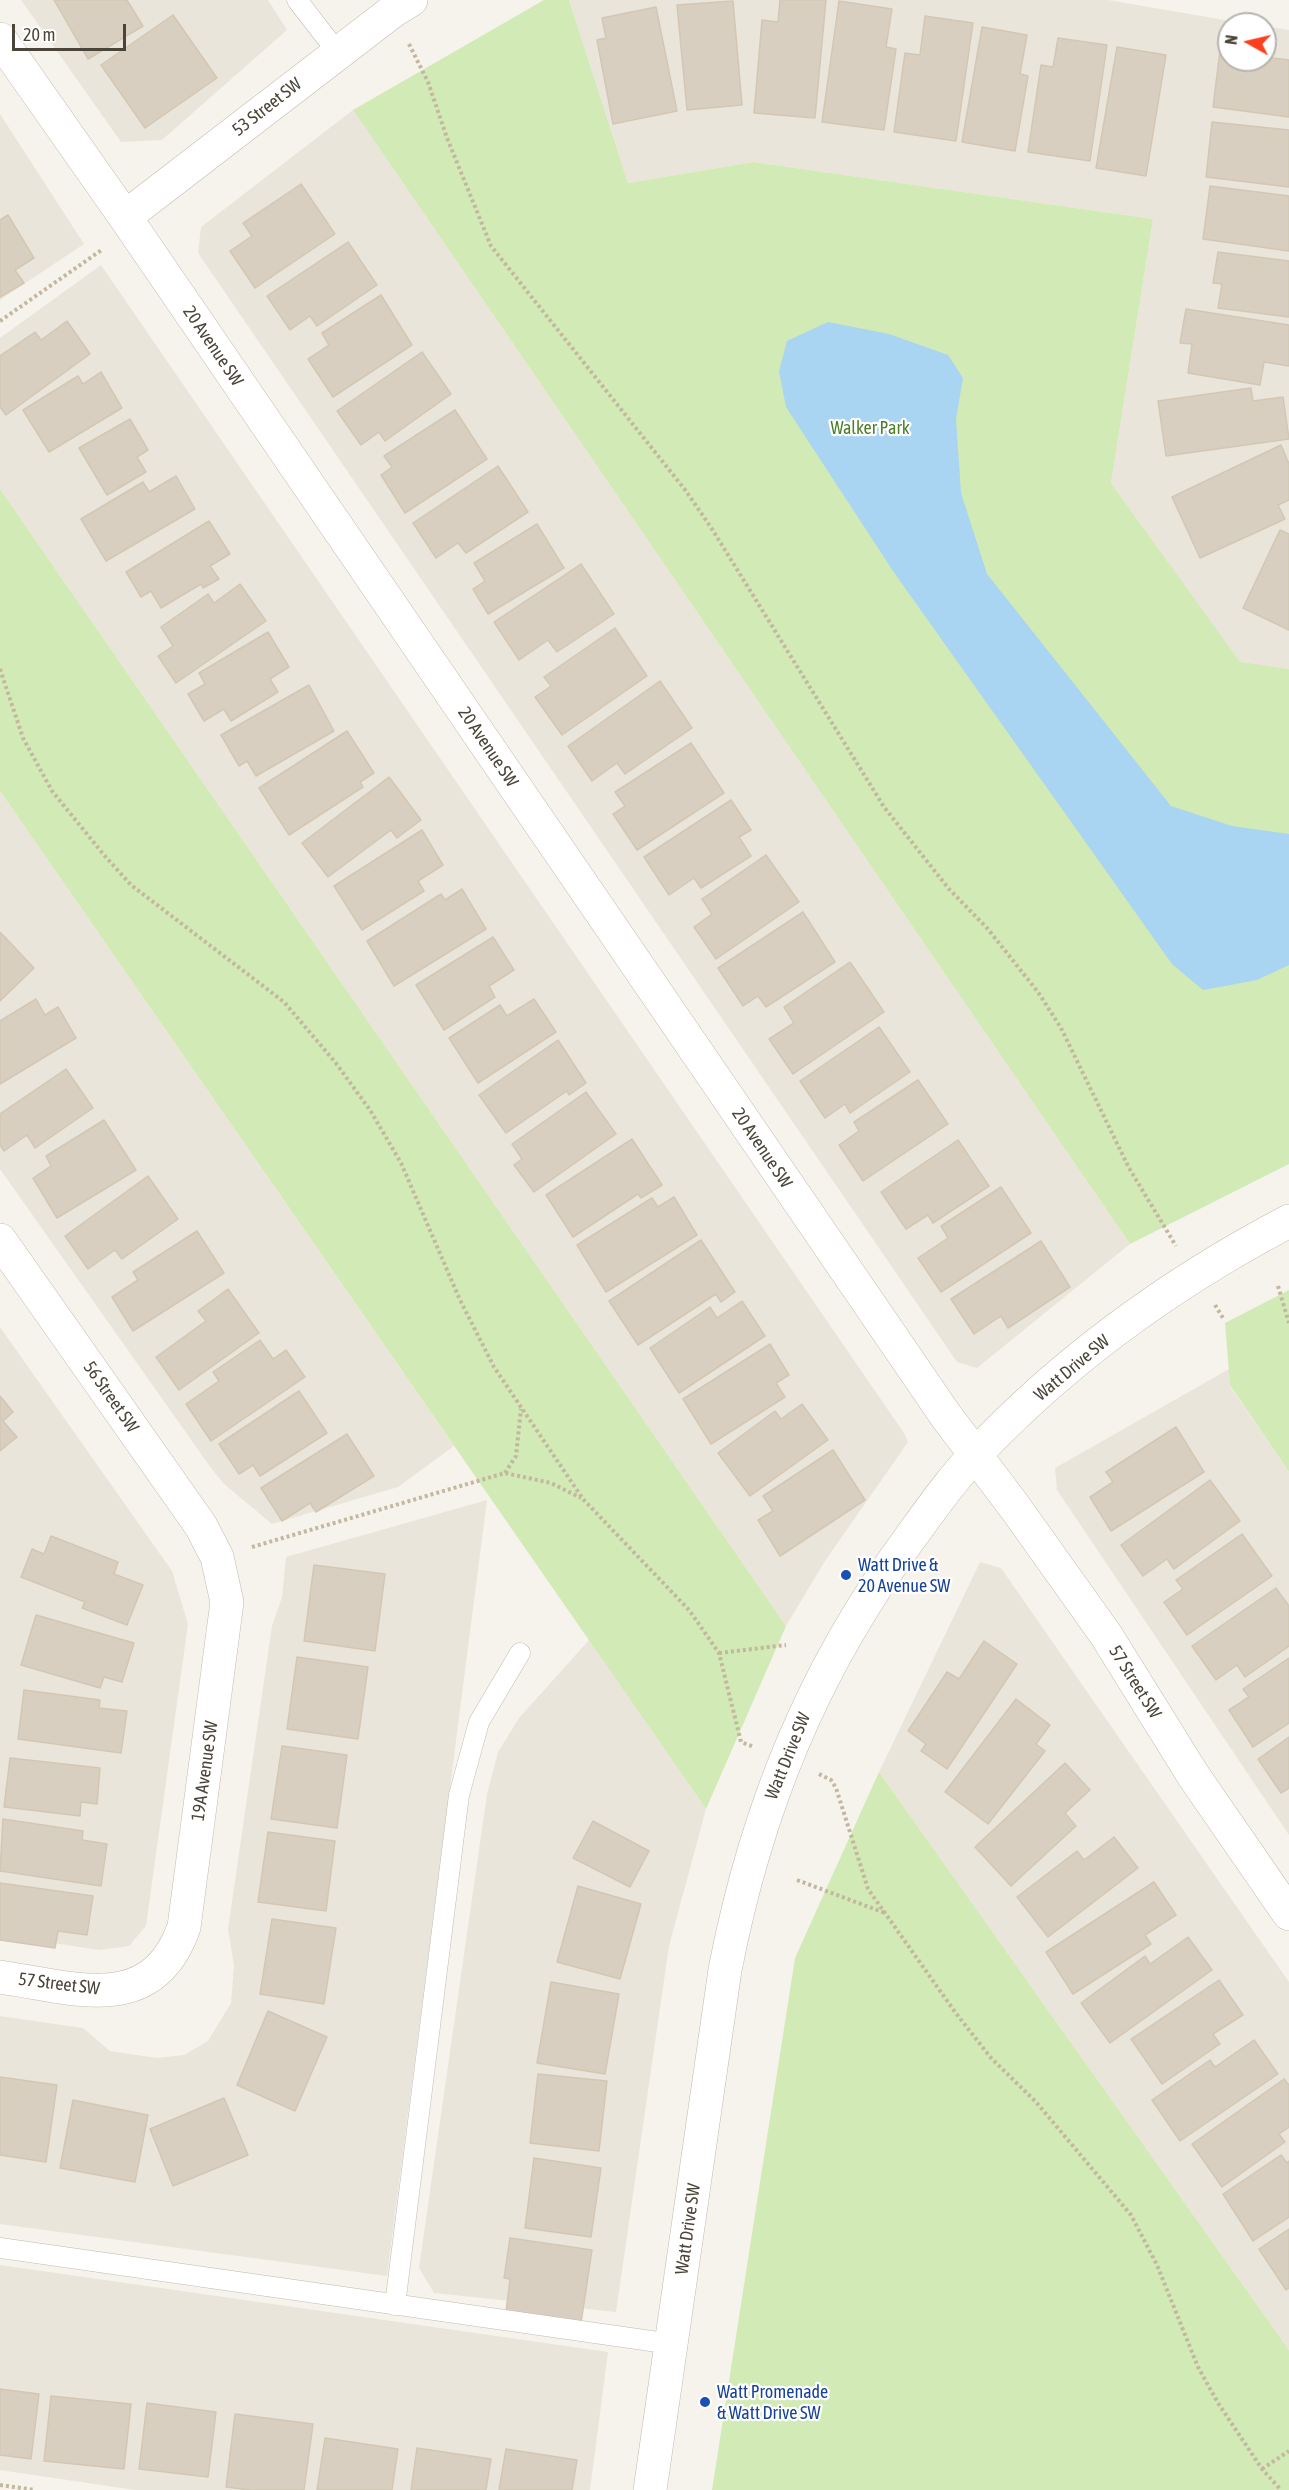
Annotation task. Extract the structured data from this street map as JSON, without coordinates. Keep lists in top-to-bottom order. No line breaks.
{"streets":{"street":["53 Street SW","20 Avenue SW","Watt Drive SW","56 Street SW","57 Street SW","19A Avenue SW"]},"crossings":[["53 Street SW","20 Avenue SW"],["20 Avenue SW","Watt Drive SW"],["20 Avenue SW","57 Street SW"],["Watt Drive SW","57 Street SW"],["56 Street SW","19A Avenue SW"],["57 Street SW","19A Avenue SW"]],"parks":["Walker Park"],"places":["Watt Drive & 20 Avenue SW","Watt Promenade & Watt Drive SW"],"scale_bar":"20 m","north":"left"}
